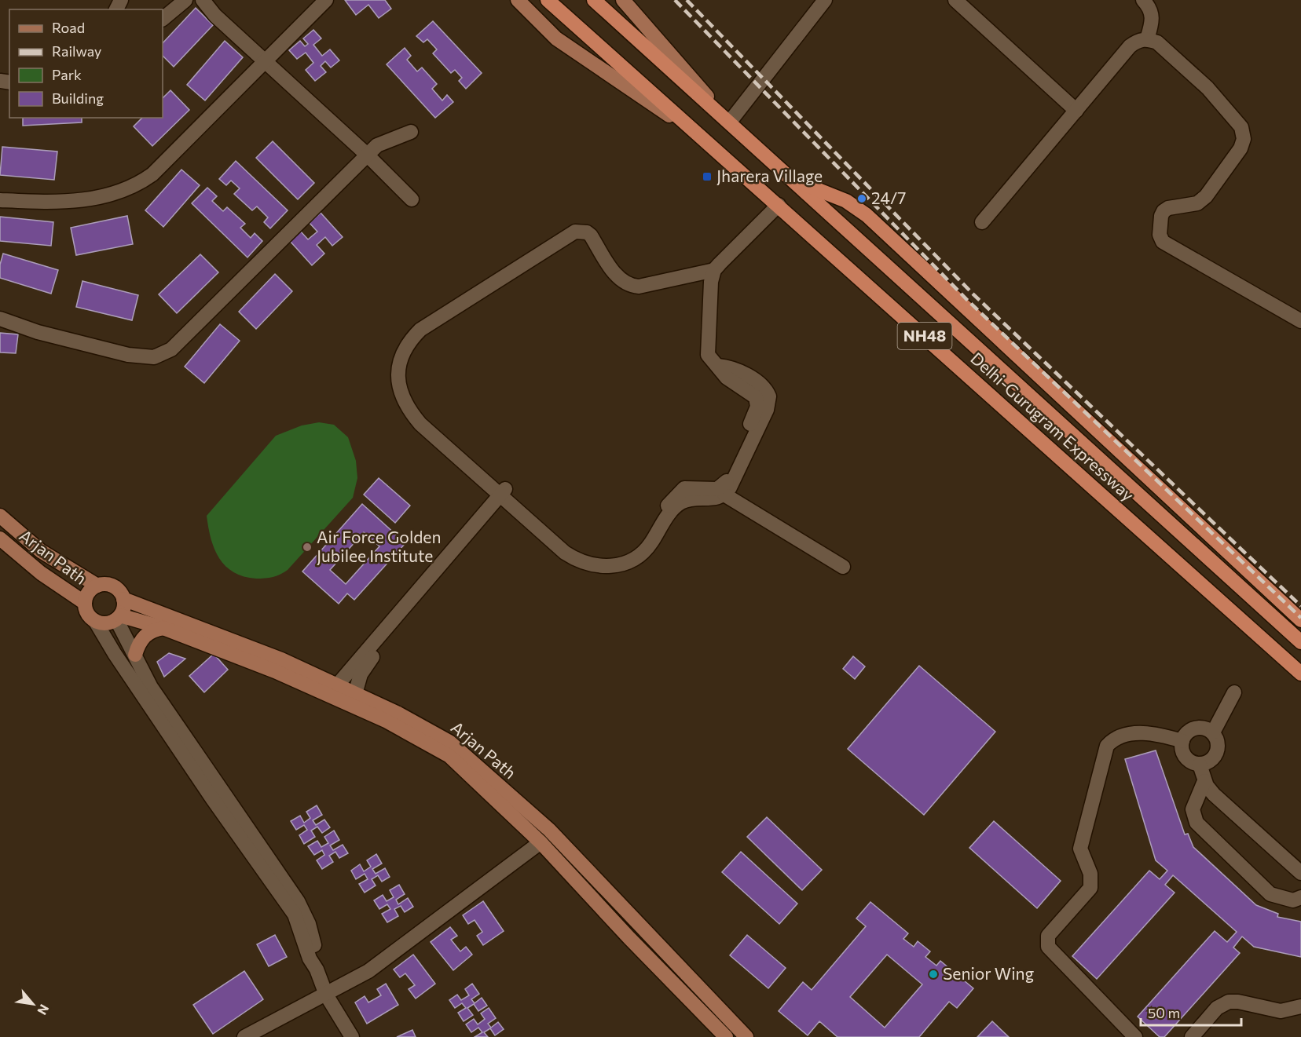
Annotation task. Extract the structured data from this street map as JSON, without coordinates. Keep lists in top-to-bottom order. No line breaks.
{"streets":{"highway":["NH48","Delhi-Gurugram Expressway"],"main road":["Arjan Path"]},"places":{"transit":["Jharera Village"],"other":["24/7","Air Force Golden Jubilee Institute","Senior Wing"]},"legend":["Road","Railway","Park","Building"],"scale_bar":"50 m","north":"bottom right"}
